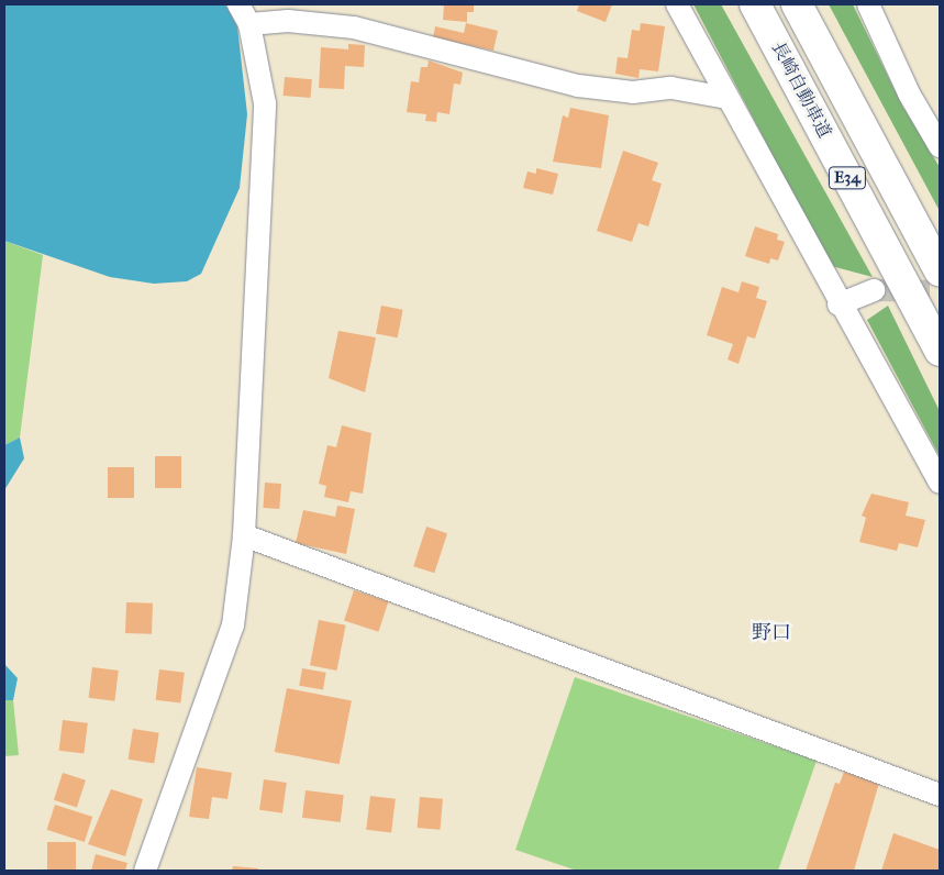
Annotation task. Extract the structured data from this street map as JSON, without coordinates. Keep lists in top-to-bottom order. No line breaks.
{"streets":{"highway":["長崎自動車道","E34"]},"districts":["野口"]}
